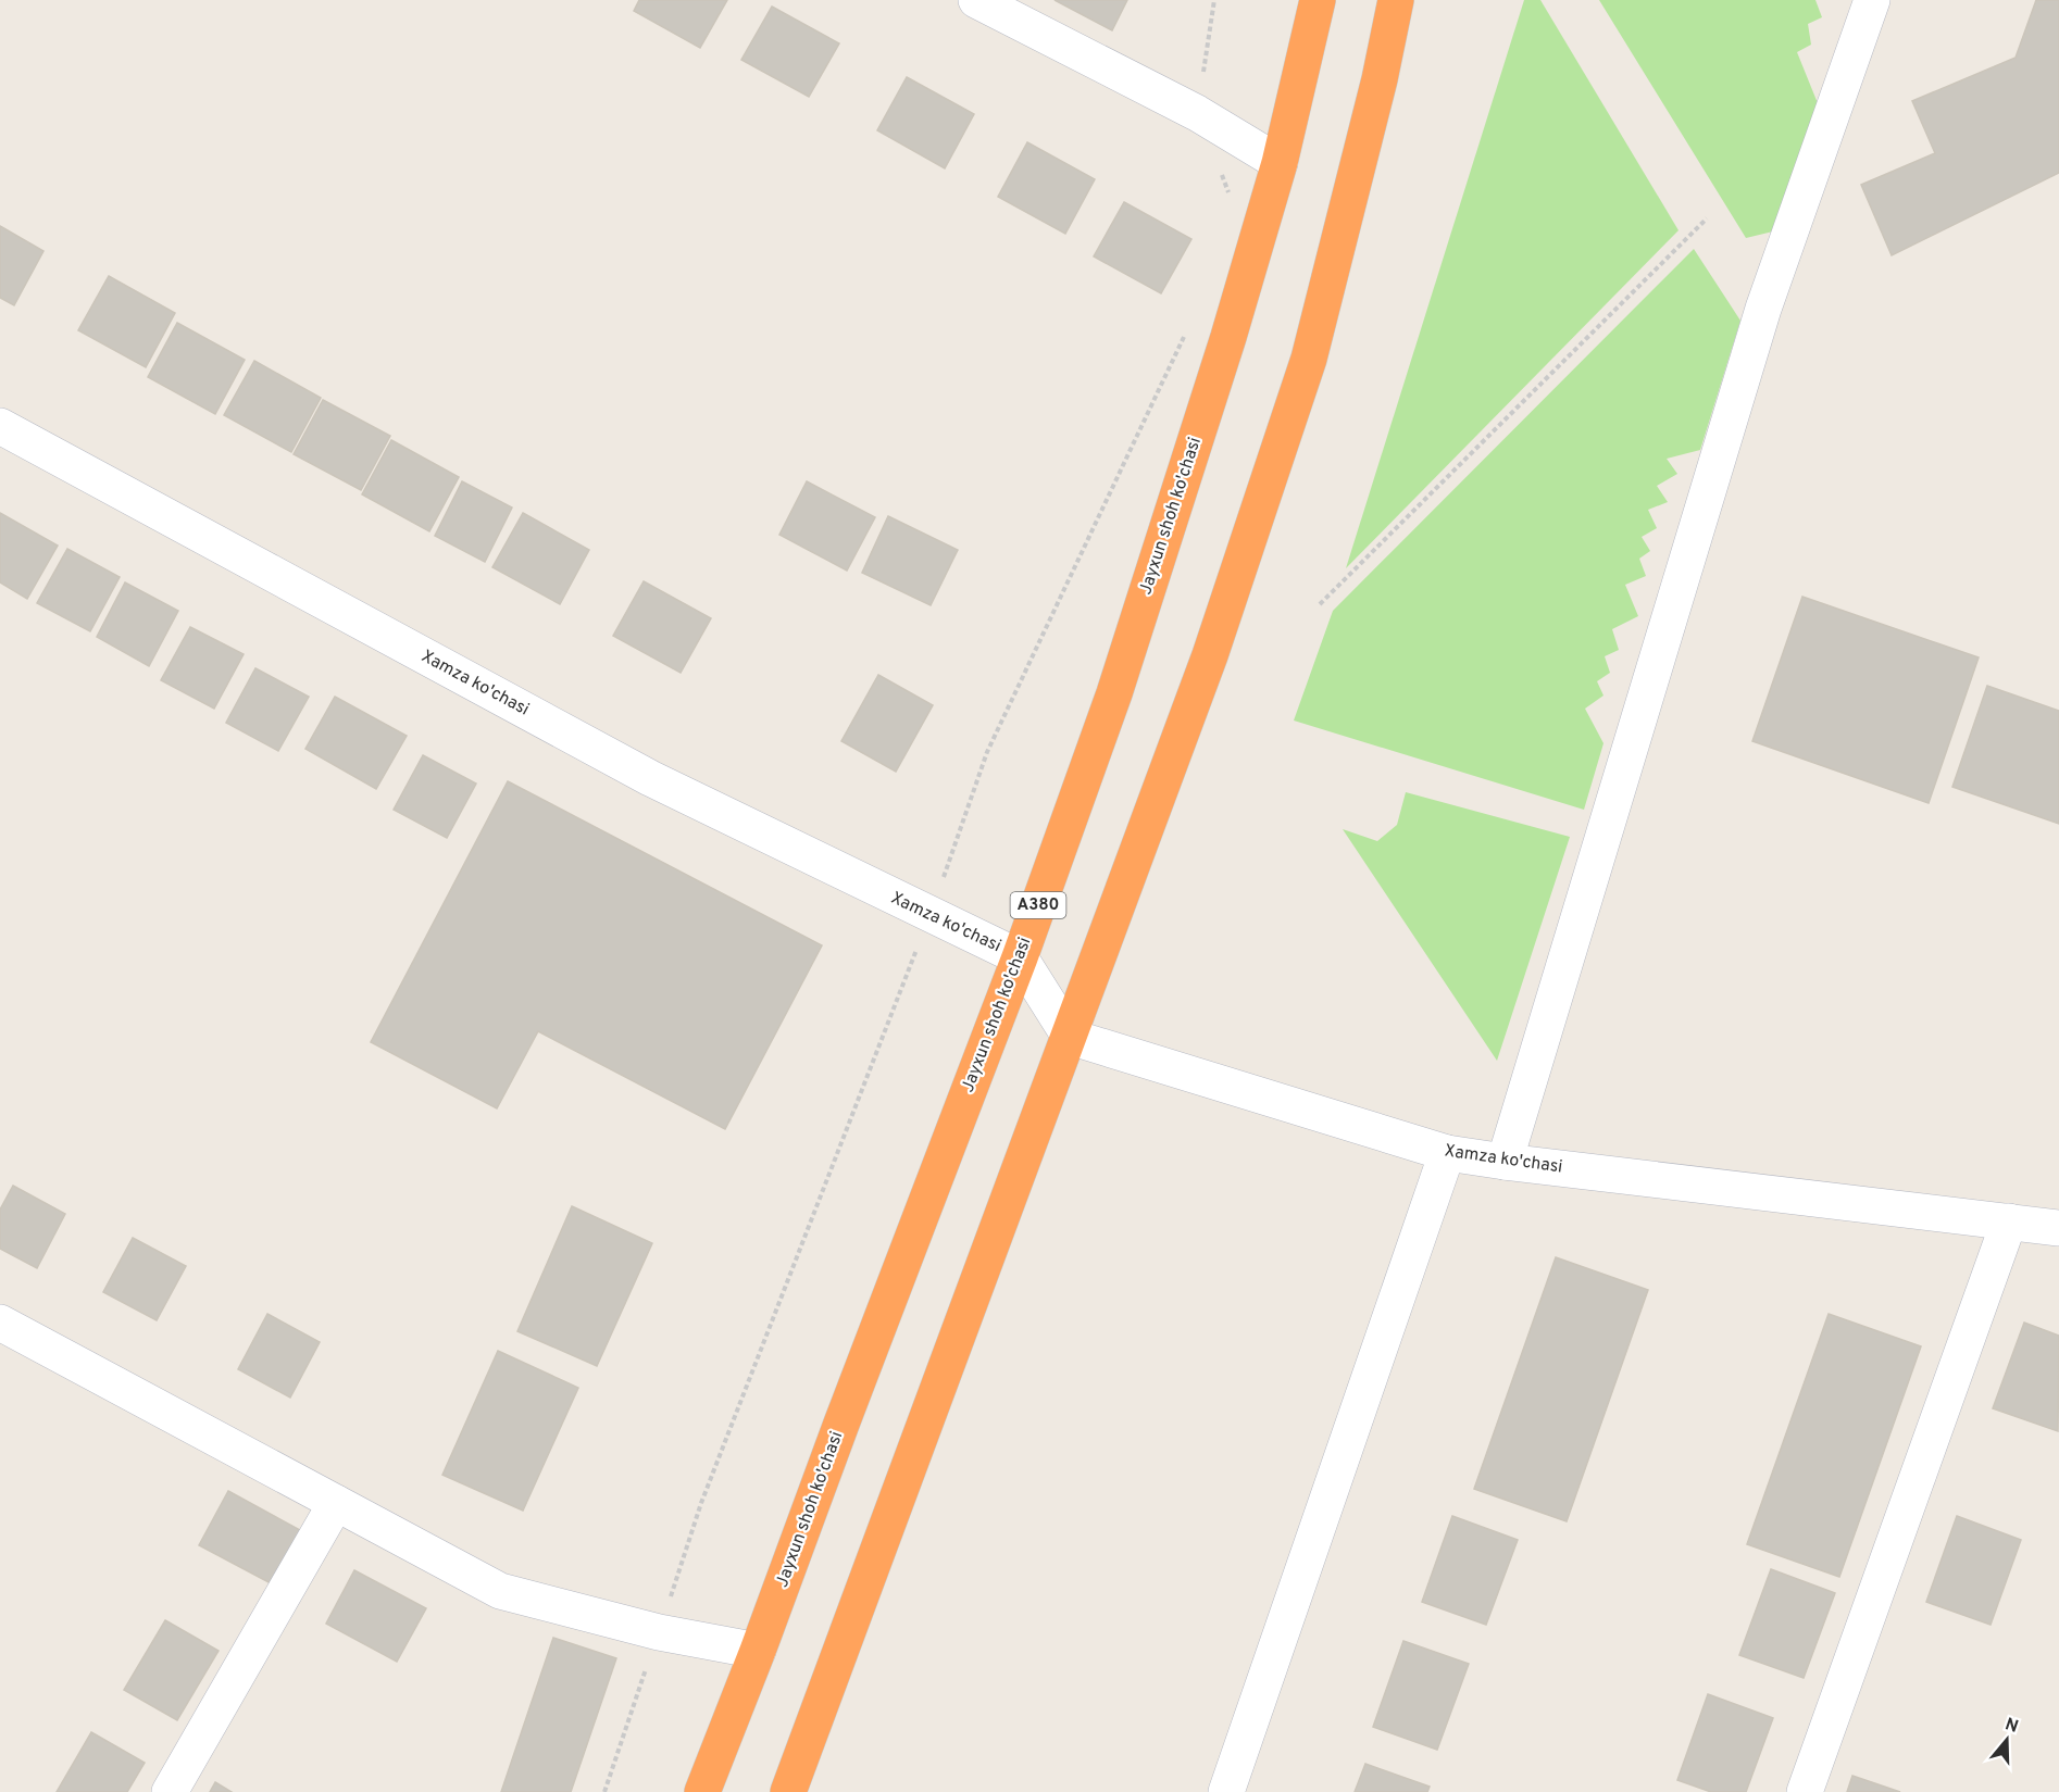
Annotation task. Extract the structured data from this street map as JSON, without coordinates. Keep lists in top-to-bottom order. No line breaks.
{"streets":{"highway":["Jayxun shoh ko'chasi","A380"],"street":["Xamza ko'chasi"]},"crossings":[["Jayxun shoh ko'chasi","Xamza ko'chasi"]],"north":"top"}
